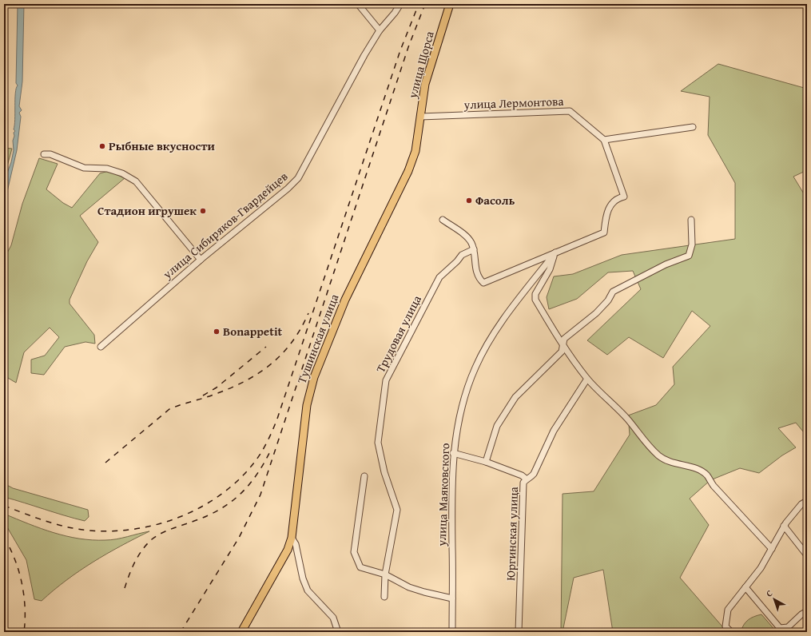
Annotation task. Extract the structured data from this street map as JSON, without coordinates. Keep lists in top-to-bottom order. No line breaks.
{"streets":{"main road":["улица Щорса","Тушинская улица"],"street":["улица Лермонтова","улица Сибиряков-Гвардейцев","Трудовая улица","улица Маяковского","Юргинская улица"]},"crossings":[["улица Щорса","улица Лермонтова"],["улица Щорса","Тушинская улица"]],"places":["Рыбные вкусности","Фасоль","Стадион игрушек","Bonappetit"],"north":"top left"}
